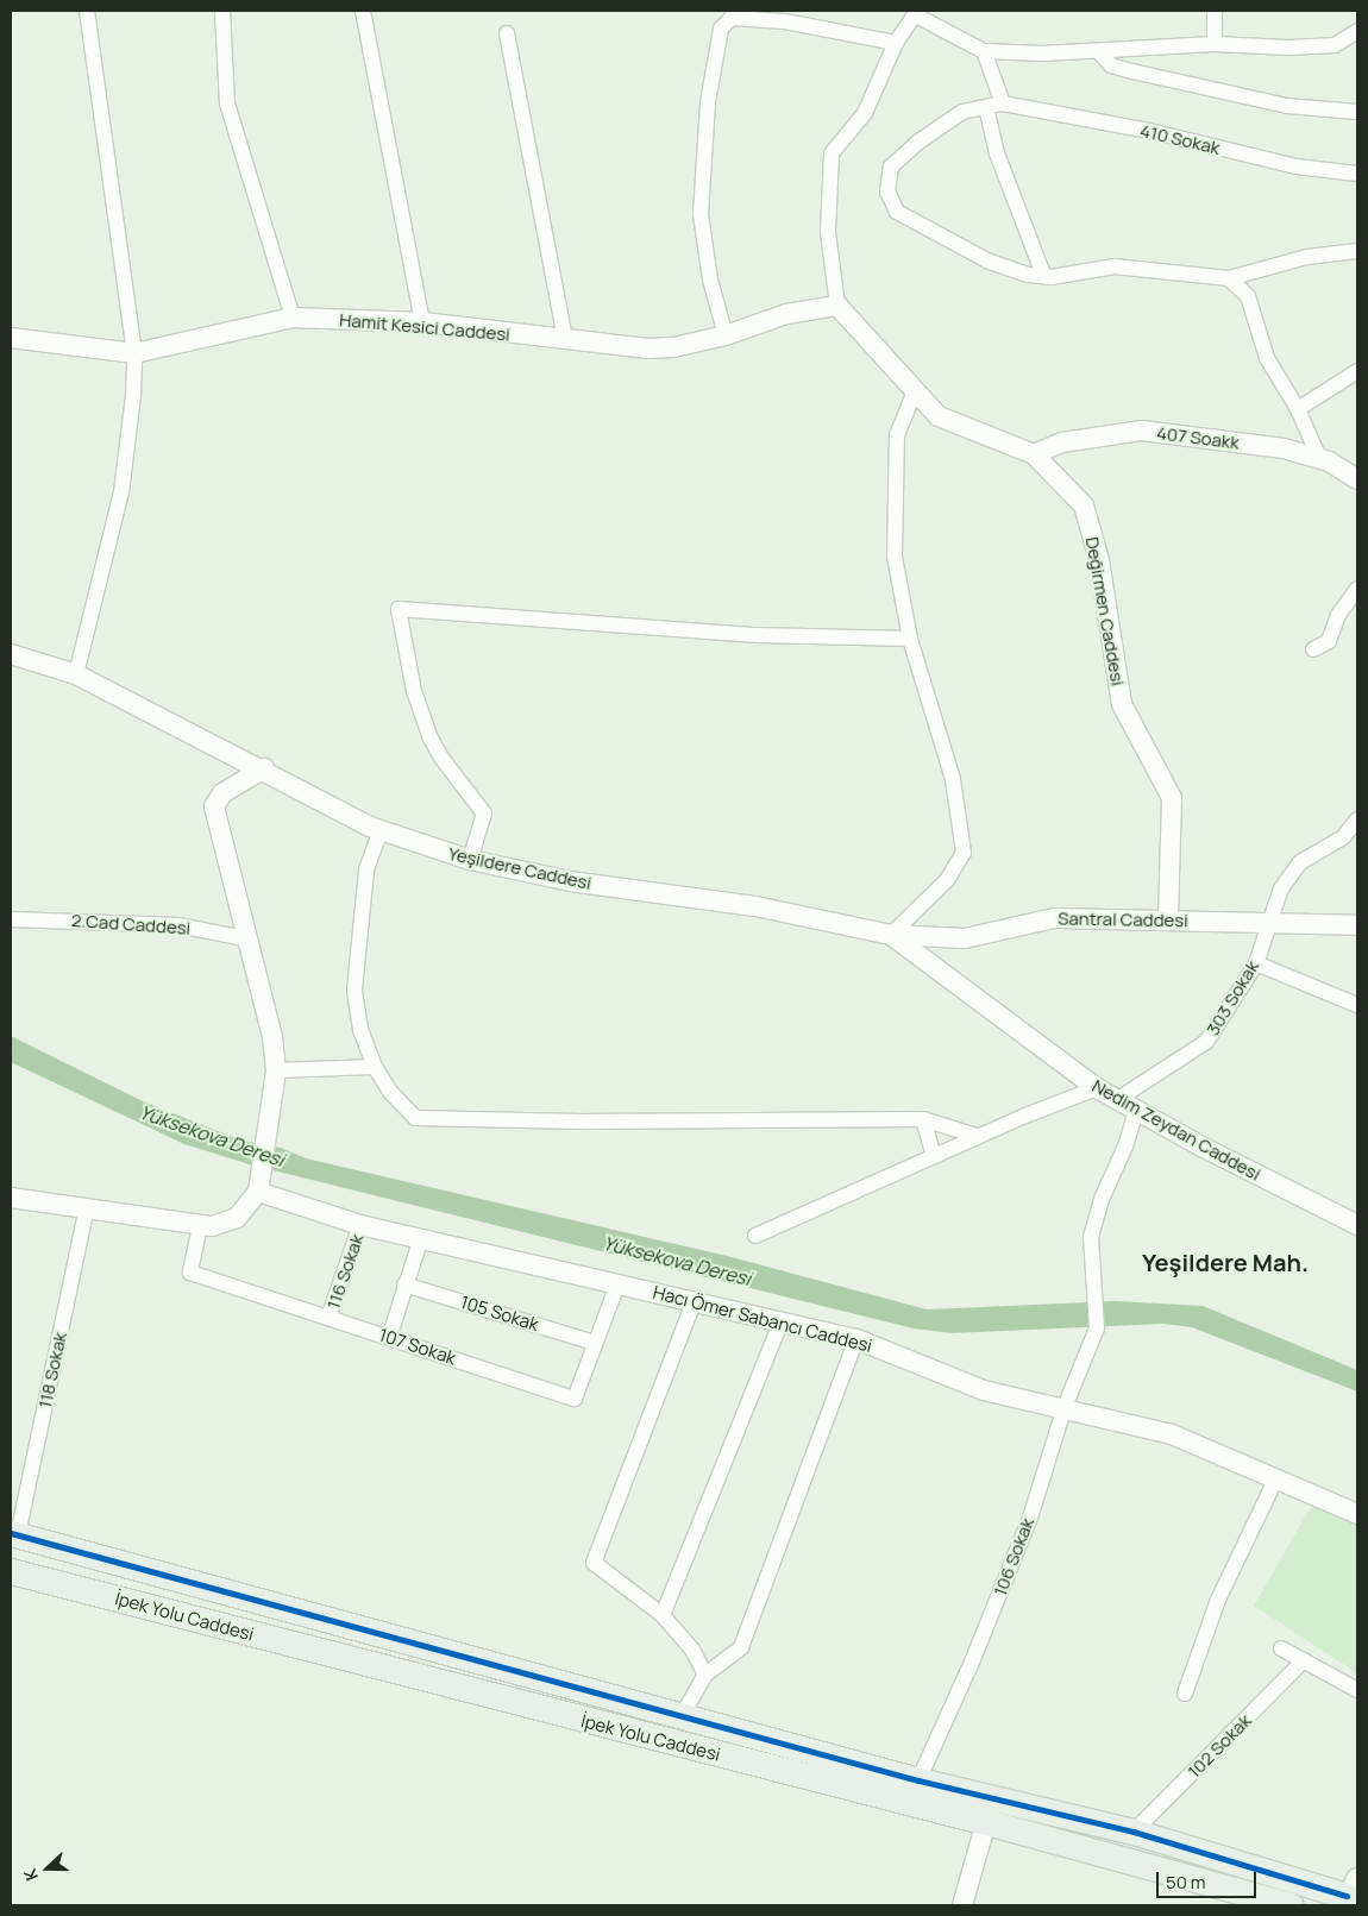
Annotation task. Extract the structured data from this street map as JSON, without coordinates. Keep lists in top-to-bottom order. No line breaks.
{"streets":{"highway":["İpek Yolu Caddesi"],"street":["410 Sokak","Hamit Kesici Caddesi","407 Soakk","Değirmen Caddesi","Yeşildere Caddesi","Santral Caddesi","2.Cad Caddesi","303 Sokak","Nedim Zeydan Caddesi","116 Sokak","105 Sokak","Hacı Ömer Sabancı Caddesi","107 Sokak","118 Sokak","106 Sokak","102 Sokak"]},"crossings":[["Hamit Kesici Caddesi","Değirmen Caddesi"],["407 Soakk","Değirmen Caddesi"],["Değirmen Caddesi","Santral Caddesi"],["Yeşildere Caddesi","Santral Caddesi"],["Yeşildere Caddesi","Nedim Zeydan Caddesi"],["Santral Caddesi","303 Sokak"],["Santral Caddesi","Nedim Zeydan Caddesi"],["303 Sokak","Nedim Zeydan Caddesi"],["Nedim Zeydan Caddesi","106 Sokak"],["116 Sokak","Hacı Ömer Sabancı Caddesi"],["116 Sokak","107 Sokak"],["105 Sokak","107 Sokak"],["Hacı Ömer Sabancı Caddesi","107 Sokak"],["Hacı Ömer Sabancı Caddesi","106 Sokak"],["118 Sokak","İpek Yolu Caddesi"],["106 Sokak","İpek Yolu Caddesi"],["İpek Yolu Caddesi","102 Sokak"]],"districts":["Yeşildere Mah."],"water":["Yüksekova Deresi"],"scale_bar":"50 m","north":"left"}
